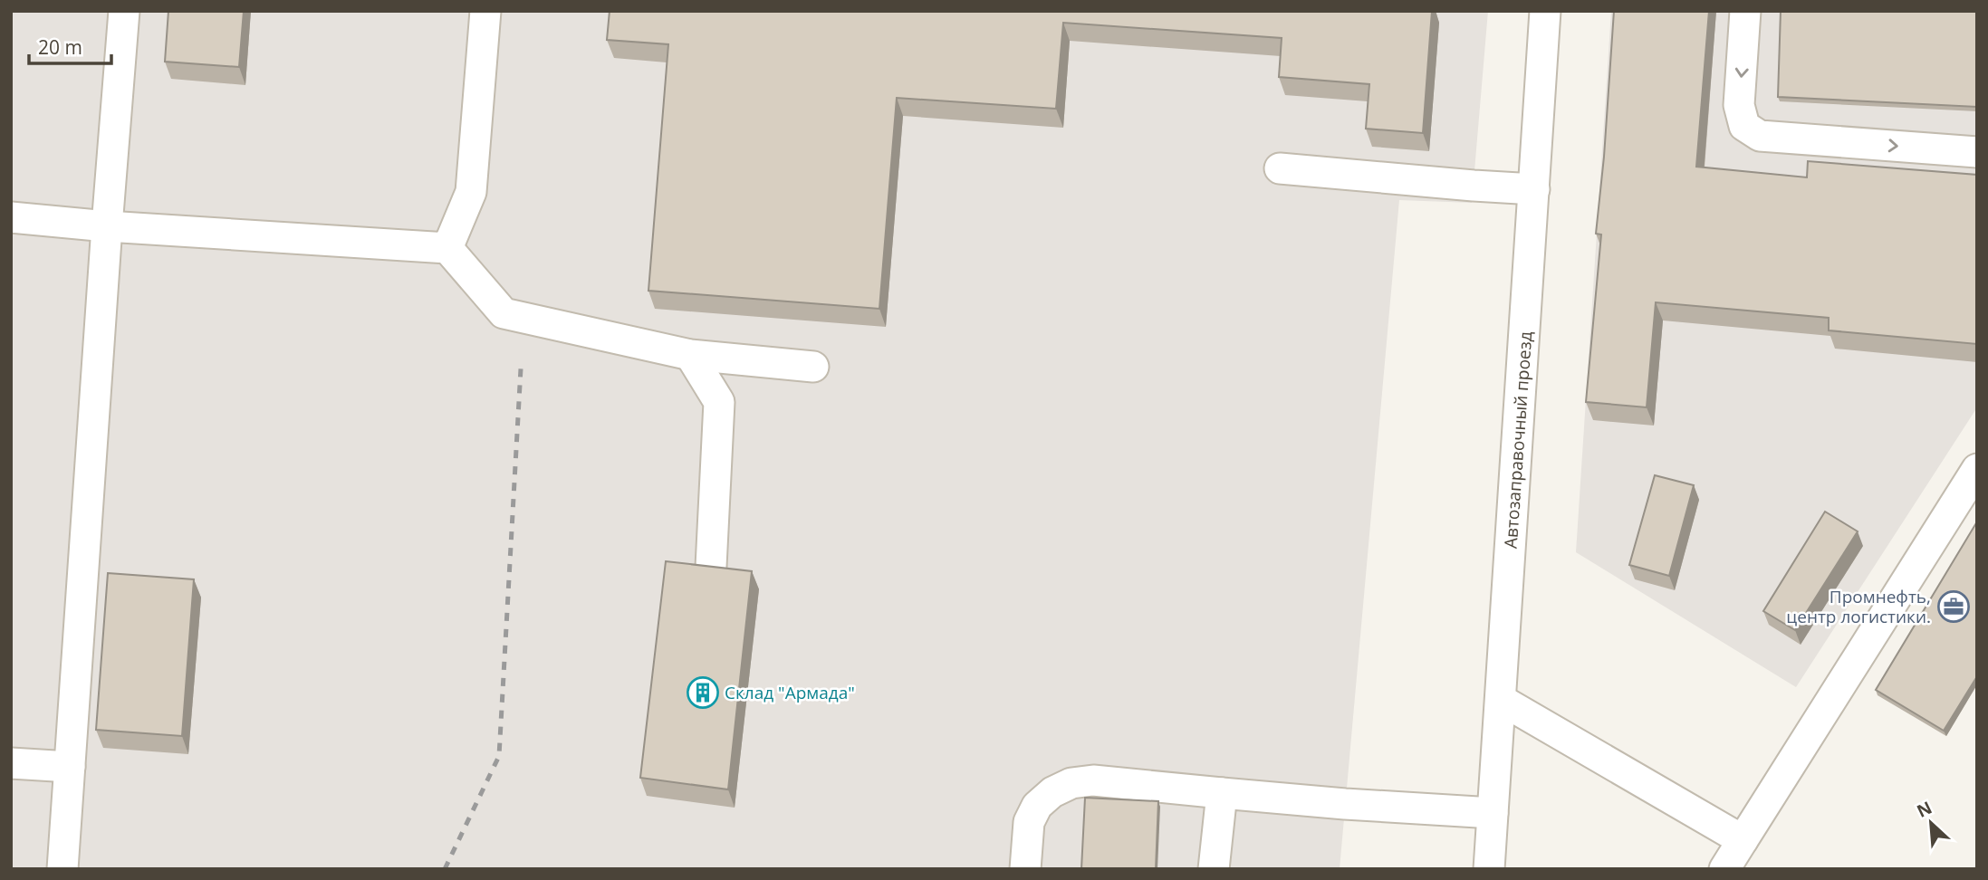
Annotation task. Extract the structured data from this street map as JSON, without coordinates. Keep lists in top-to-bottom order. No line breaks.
{"streets":{"street":["Автозаправочный проезд"]},"places":{"office":["Промнефть, центр логистики."],"building":["Склад \"Армада\""]},"scale_bar":"20 m","north":"top left"}
